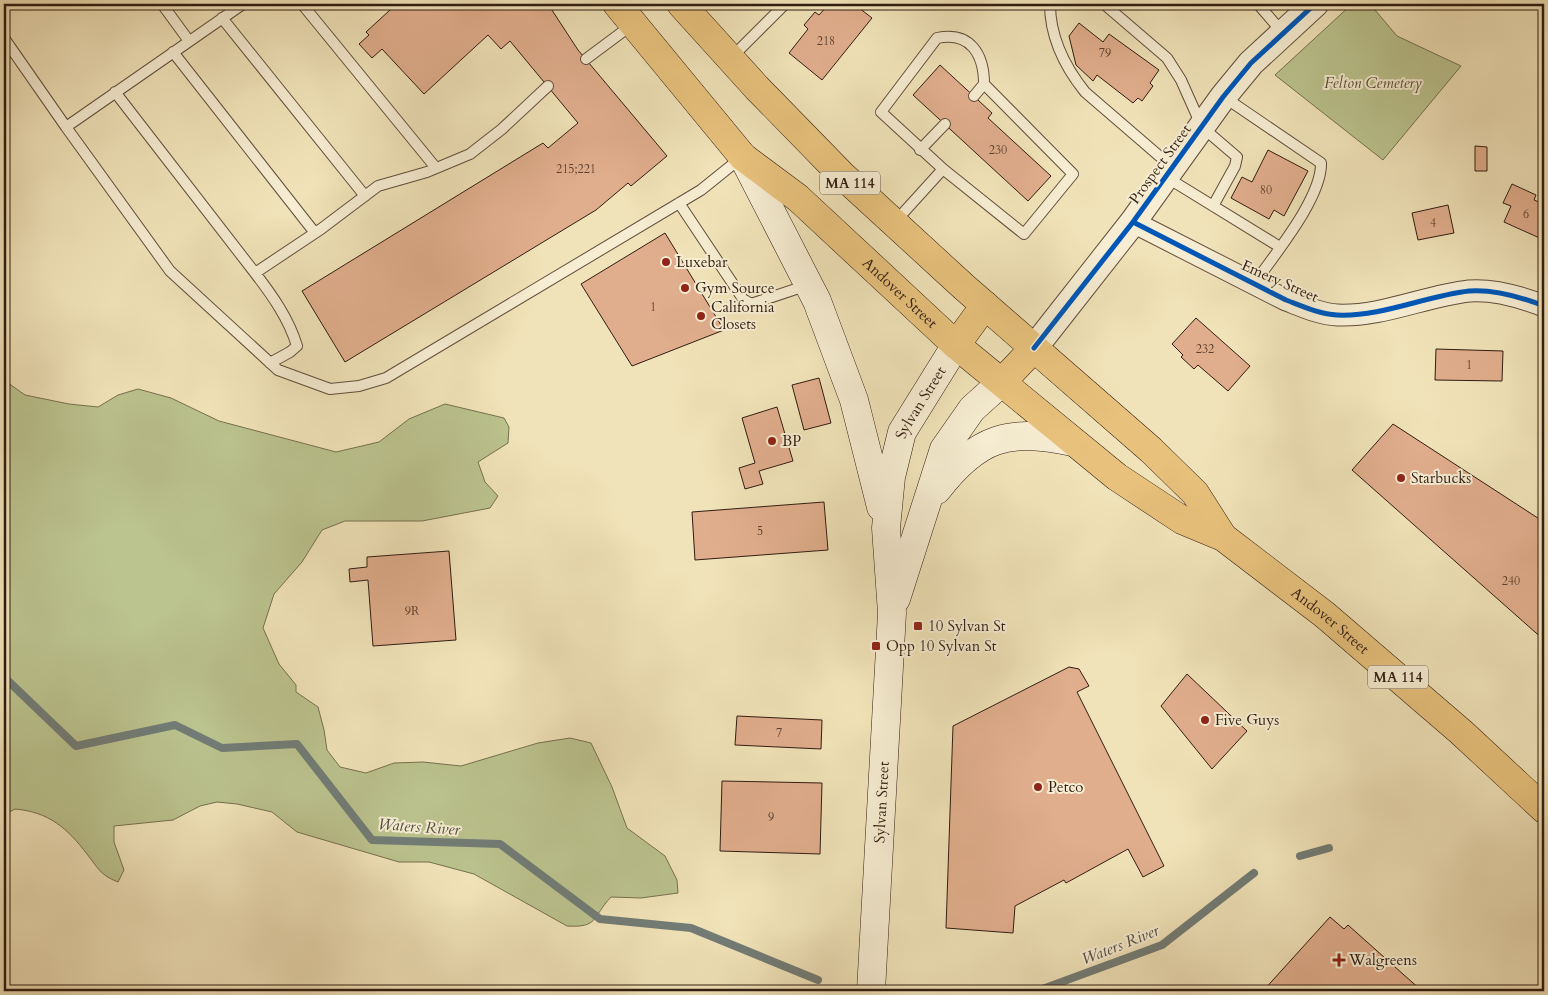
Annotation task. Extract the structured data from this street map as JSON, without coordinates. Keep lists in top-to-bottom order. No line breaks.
{"streets":{"highway":["MA 114","Andover Street"],"main road":["Sylvan Street"],"street":["Prospect Street","Emery Street"]},"crossings":[["Prospect Street","Emery Street"],["Prospect Street","Andover Street"],["Andover Street","Sylvan Street"]],"water":["Waters River"],"parks":["Felton Cemetery"],"places":{"other":["Luxebar","Gym Source","California Closets","BP","Starbucks","Five Guys","Petco"],"transit":["10 Sylvan St","Opp 10 Sylvan St"],"health":["Walgreens"]},"house_numbers":["218","79","230","215;221","80","6","4","1","232","1","5","240","9R","7","9"]}
